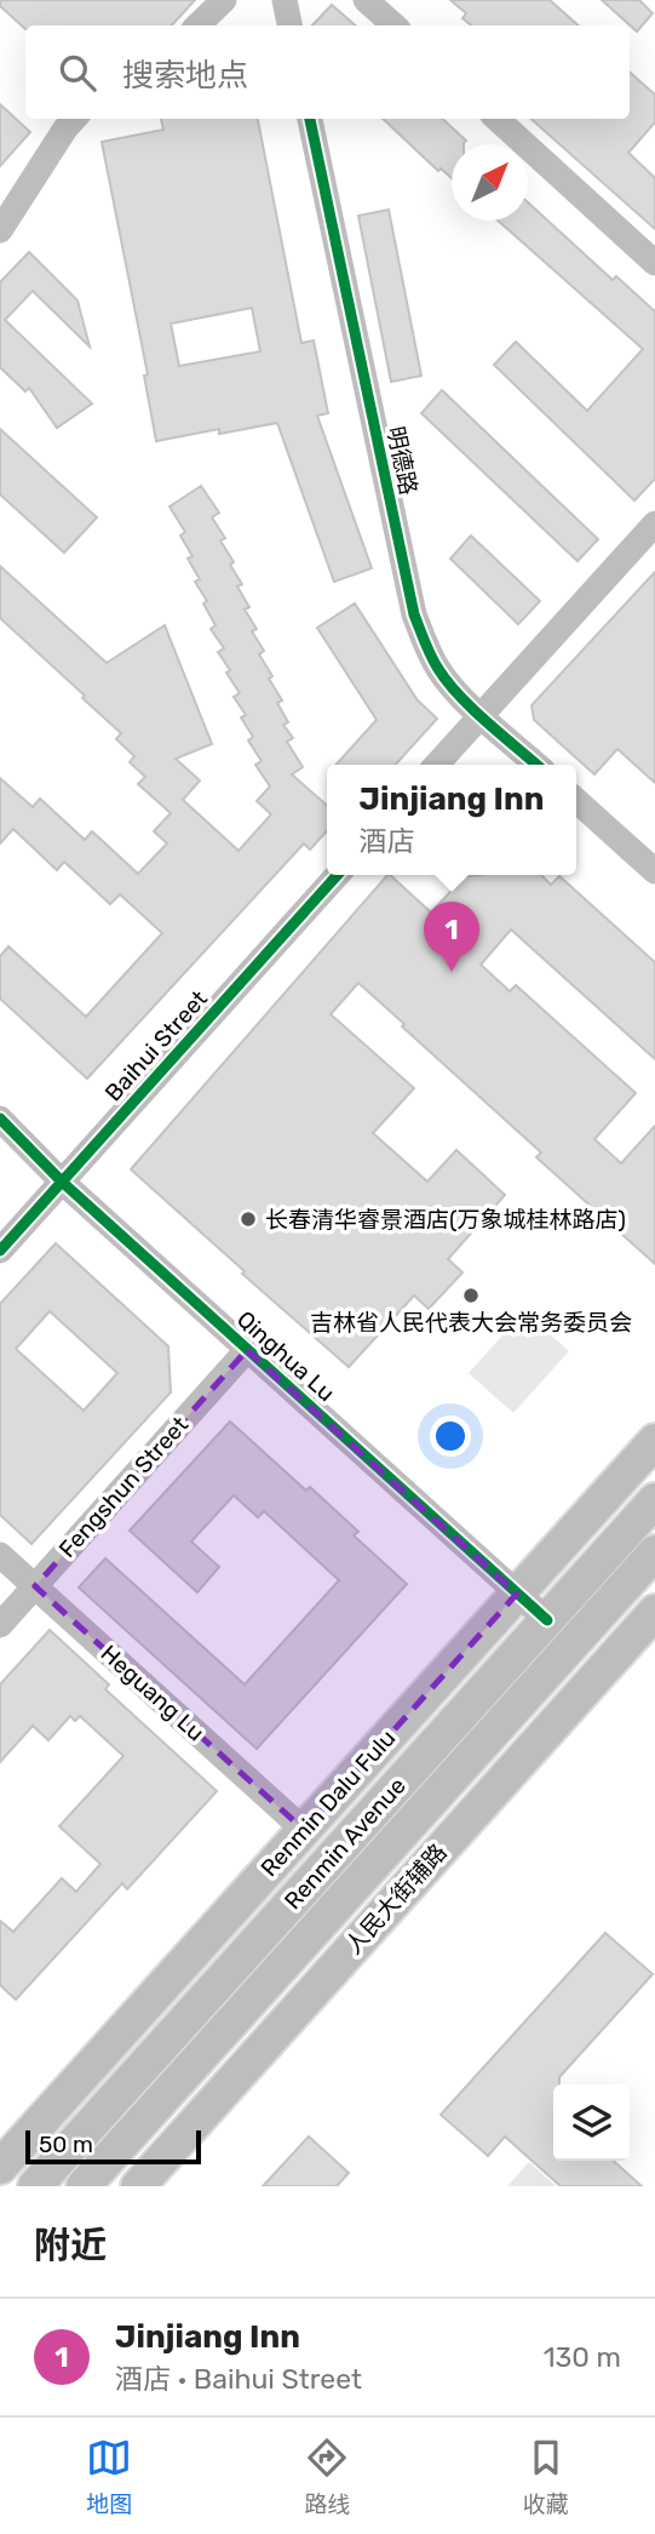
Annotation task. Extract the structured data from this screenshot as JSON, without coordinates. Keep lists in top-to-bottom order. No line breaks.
{"streets":{"main road":["Renmin Dalu Fulu","Renmin Avenue","人民大街辅路"],"street":["明德路","Baihui Street","Qinghua Lu","Fengshun Street","Heguang Lu"]},"crossings":[["Baihui Street","Qinghua Lu"],["Qinghua Lu","Fengshun Street"],["Qinghua Lu","Renmin Dalu Fulu"],["Qinghua Lu","Renmin Avenue"],["Fengshun Street","Heguang Lu"],["Heguang Lu","Renmin Dalu Fulu"]],"places":["长春清华睿景酒店(万象城桂林路店)","吉林省人民代表大会常务委员会"],"scale_bar":"50 m","north":"top right","page":{"search":"搜索地点","popup":["Jinjiang Inn","酒店"],"pins":"1","scale":"50 m","heading":"附近","list":[{"mark":"1","name":"Jinjiang Inn","note":"酒店 · Baihui Street","value":"130 m"}],"nav":["地图","路线","收藏"]}}
